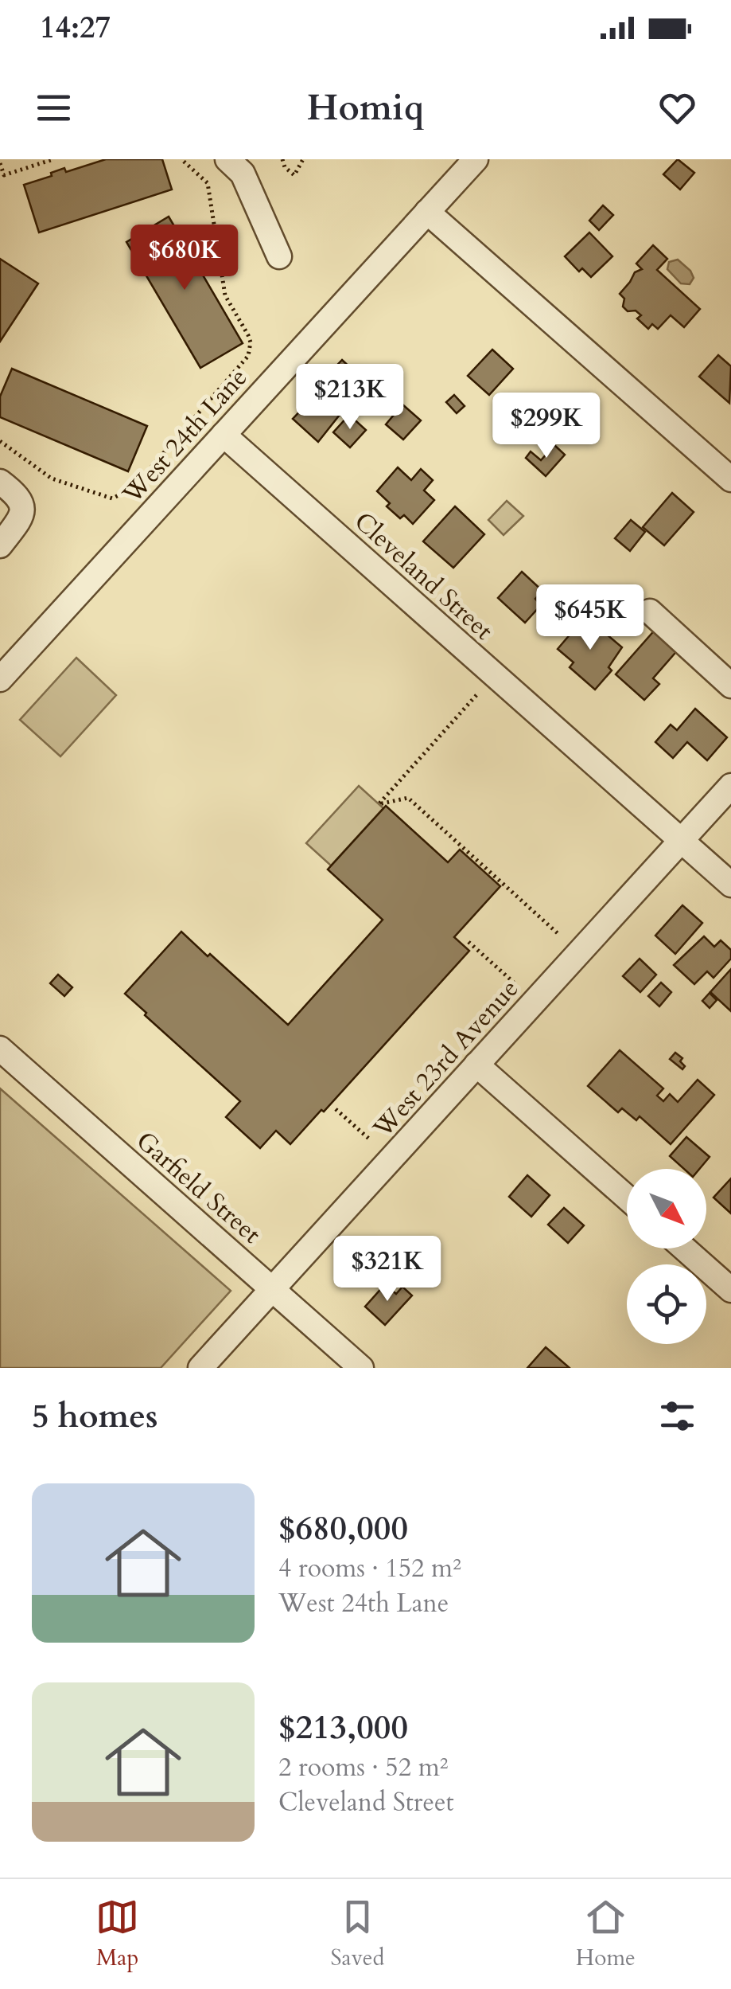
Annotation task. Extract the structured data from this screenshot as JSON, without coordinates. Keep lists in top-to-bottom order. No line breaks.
{"streets":{"street":["West 24th Lane","Cleveland Street","West 23rd Avenue","Garfield Street"]},"crossings":[["West 24th Lane","Cleveland Street"],["Cleveland Street","West 23rd Avenue"],["West 23rd Avenue","Garfield Street"]],"north":"bottom right","page":{"status":"14:27","header":"Homiq","price":["$680K","$213K","$299K","$645K","$321K"],"heading":"5 homes","list":[{"name":"$680,000","note":"4 rooms · 152 m² · West 24th Lane"},{"name":"$213,000","note":"2 rooms · 52 m² · Cleveland Street"}],"tabs":["Map","Saved","Home"]}}
